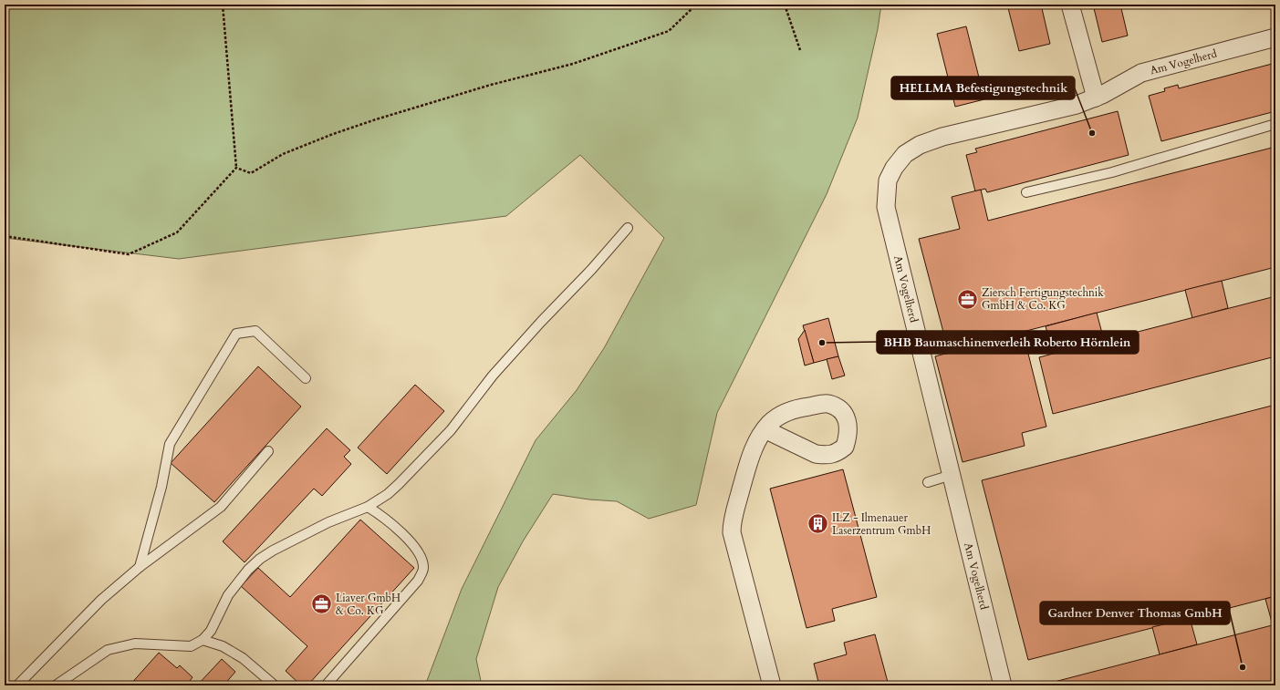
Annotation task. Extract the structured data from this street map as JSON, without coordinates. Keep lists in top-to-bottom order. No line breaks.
{"streets":{"street":["Am Vogelherd"]},"places":{"other":["HELLMA Befestigungstechnik","BHB Baumaschinenverleih Roberto Hörnlein","Gardner Denver Thomas GmbH"],"office":["Ziersch Fertigungstechnik GmbH & Co. KG","Liaver GmbH & Co. KG"],"building":["ILZ - Ilmenauer Laserzentrum GmbH"]}}
